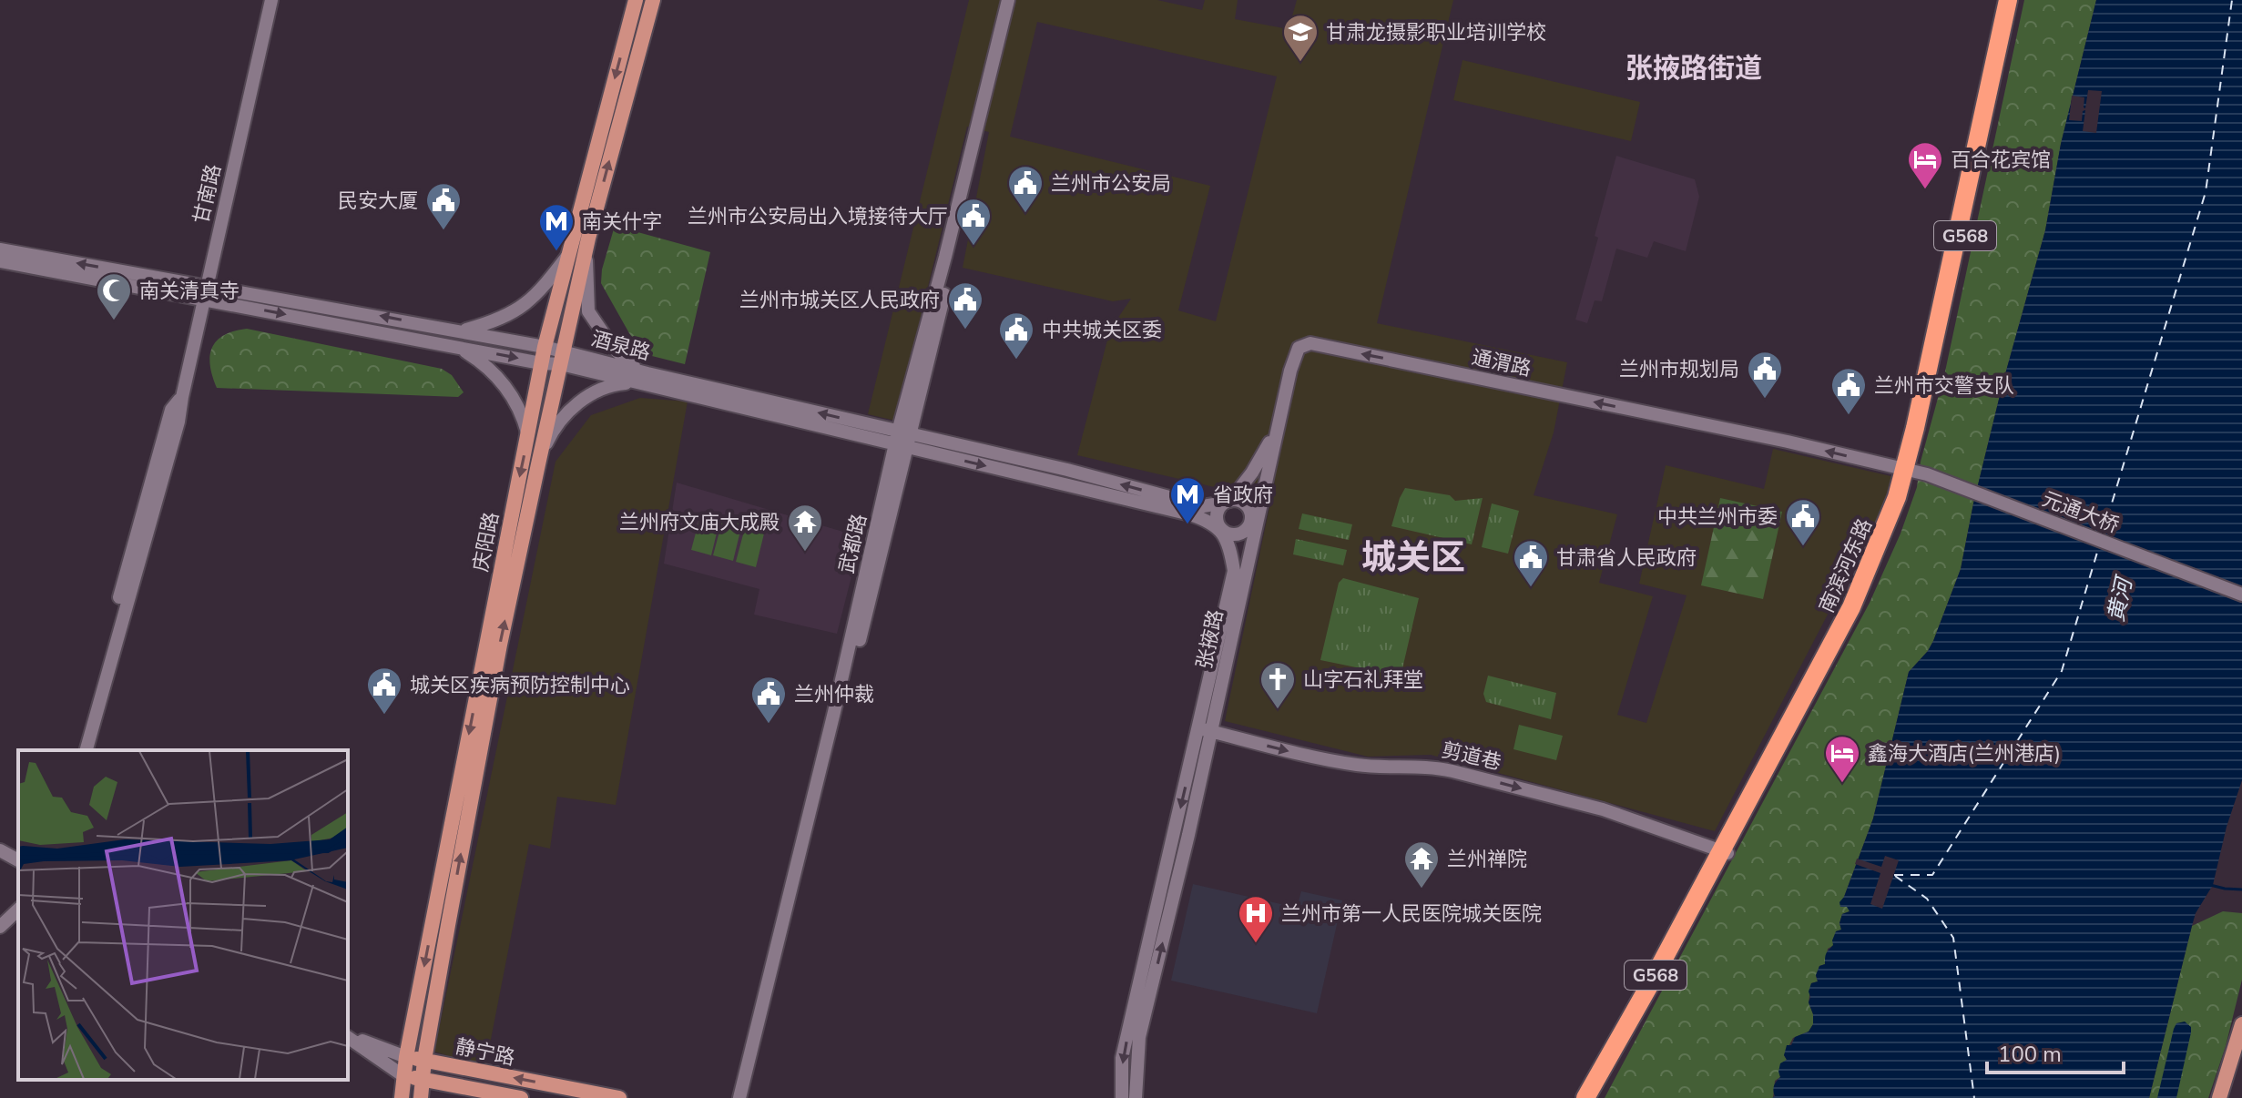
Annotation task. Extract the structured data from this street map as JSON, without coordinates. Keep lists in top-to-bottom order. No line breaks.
{"streets":{"highway":["G568","南滨河东路"],"main road":["甘南路","酒泉路","通渭路","元通大桥","庆阳路","武都路","张掖路","剪道巷","静宁路"]},"crossings":[["甘南路","酒泉路"],["酒泉路","庆阳路"],["酒泉路","武都路"],["通渭路","元通大桥"],["通渭路","南滨河东路"],["通渭路","张掖路"],["元通大桥","南滨河东路"],["庆阳路","静宁路"],["南滨河东路","剪道巷"],["张掖路","剪道巷"]],"one_way":["通渭路","剪道巷"],"districts":["张掖路街道","城关区"],"water":["黄河"],"places":{"school or university":["甘肃龙摄影职业培训学校"],"hotel":["百合花宾馆","鑫海大酒店(兰州港店)"],"public building":["兰州市公安局","民安大厦","兰州市公安局出入境接待大厅","兰州市城关区人民政府","中共城关区委","兰州市规划局","兰州市交警支队","中共兰州市委","甘肃省人民政府","城关区疾病预防控制中心","兰州仲裁"],"metro station":["南关什字","省政府"],"mosque":["南关清真寺"],"temple":["兰州府文庙大成殿","兰州禅院"],"church":["山字石礼拜堂"],"hospital":["兰州市第一人民医院城关医院"]},"scale_bar":"100 m"}
